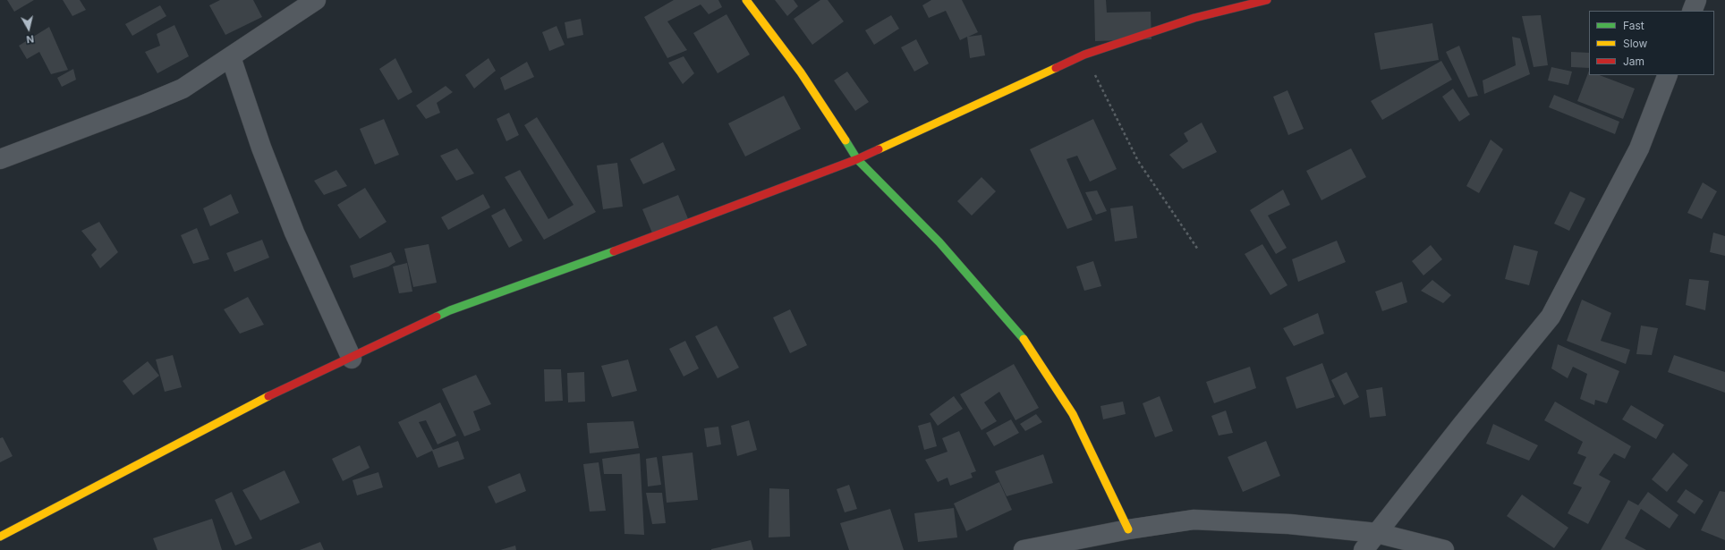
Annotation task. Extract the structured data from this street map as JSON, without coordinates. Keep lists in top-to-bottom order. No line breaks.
{"legend":["Fast","Slow","Jam"],"north":"bottom"}
